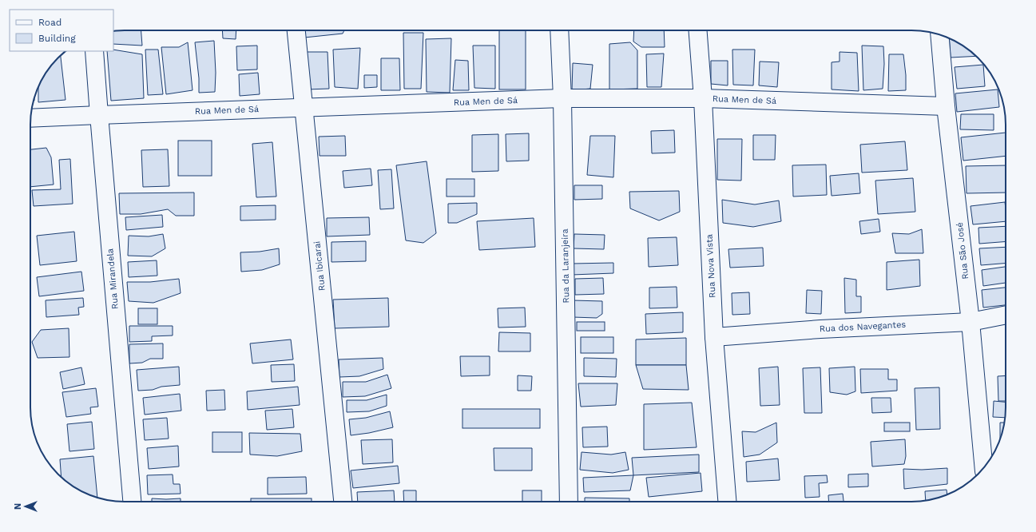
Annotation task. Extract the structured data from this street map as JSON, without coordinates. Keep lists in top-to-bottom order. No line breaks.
{"streets":{"street":["Rua Men de Sá","Rua São José","Rua Ibicarai","Rua da Laranjeira","Rua Nova Vista","Rua Mirandela","Rua dos Navegantes"]},"crossings":[["Rua Men de Sá","Rua São José"],["Rua Men de Sá","Rua Ibicarai"],["Rua Men de Sá","Rua da Laranjeira"],["Rua Men de Sá","Rua Nova Vista"],["Rua Men de Sá","Rua Mirandela"],["Rua São José","Rua dos Navegantes"],["Rua Nova Vista","Rua dos Navegantes"]],"legend":["Road","Building"],"north":"left"}
